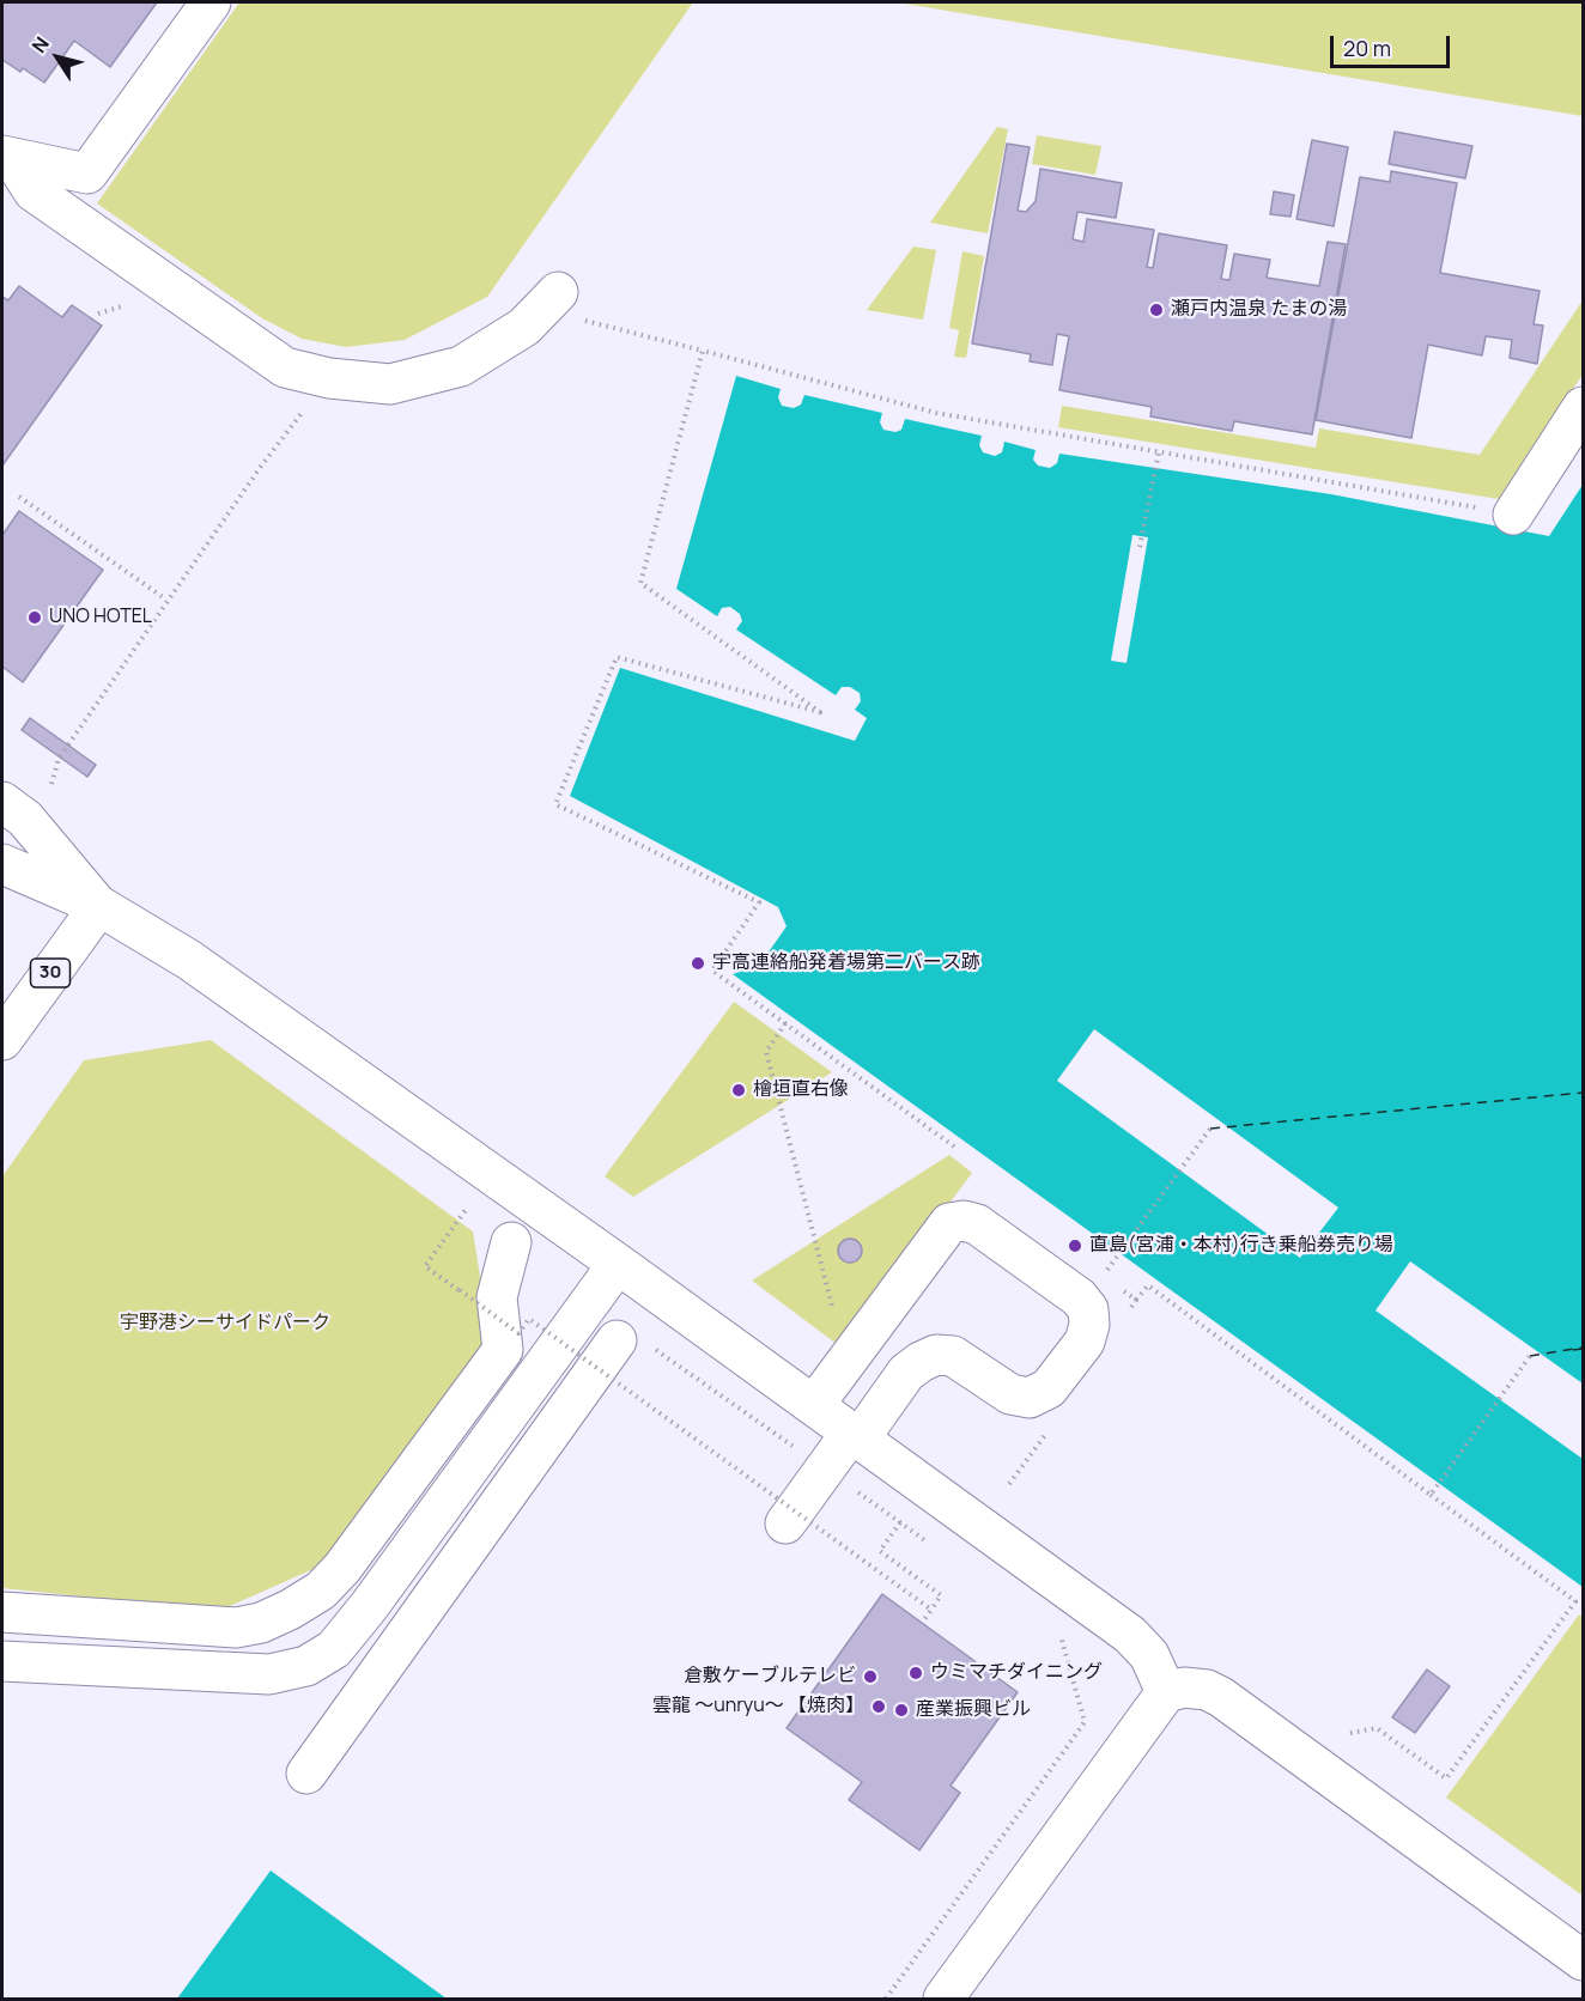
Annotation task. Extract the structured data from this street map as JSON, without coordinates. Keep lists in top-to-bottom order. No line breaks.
{"streets":{"main road":["30"]},"parks":["宇野港シーサイドパーク"],"places":["瀬戸内温泉 たまの湯","UNO HOTEL","宇高連絡船発着場第二バース跡","檜垣直右像","直島(宮浦・本村)行き乗船券売り場","ウミマチダイニング","倉敷ケーブルテレビ","雲龍 ～unryu～ 【焼肉】","産業振興ビル"],"scale_bar":"20 m","north":"top left"}
